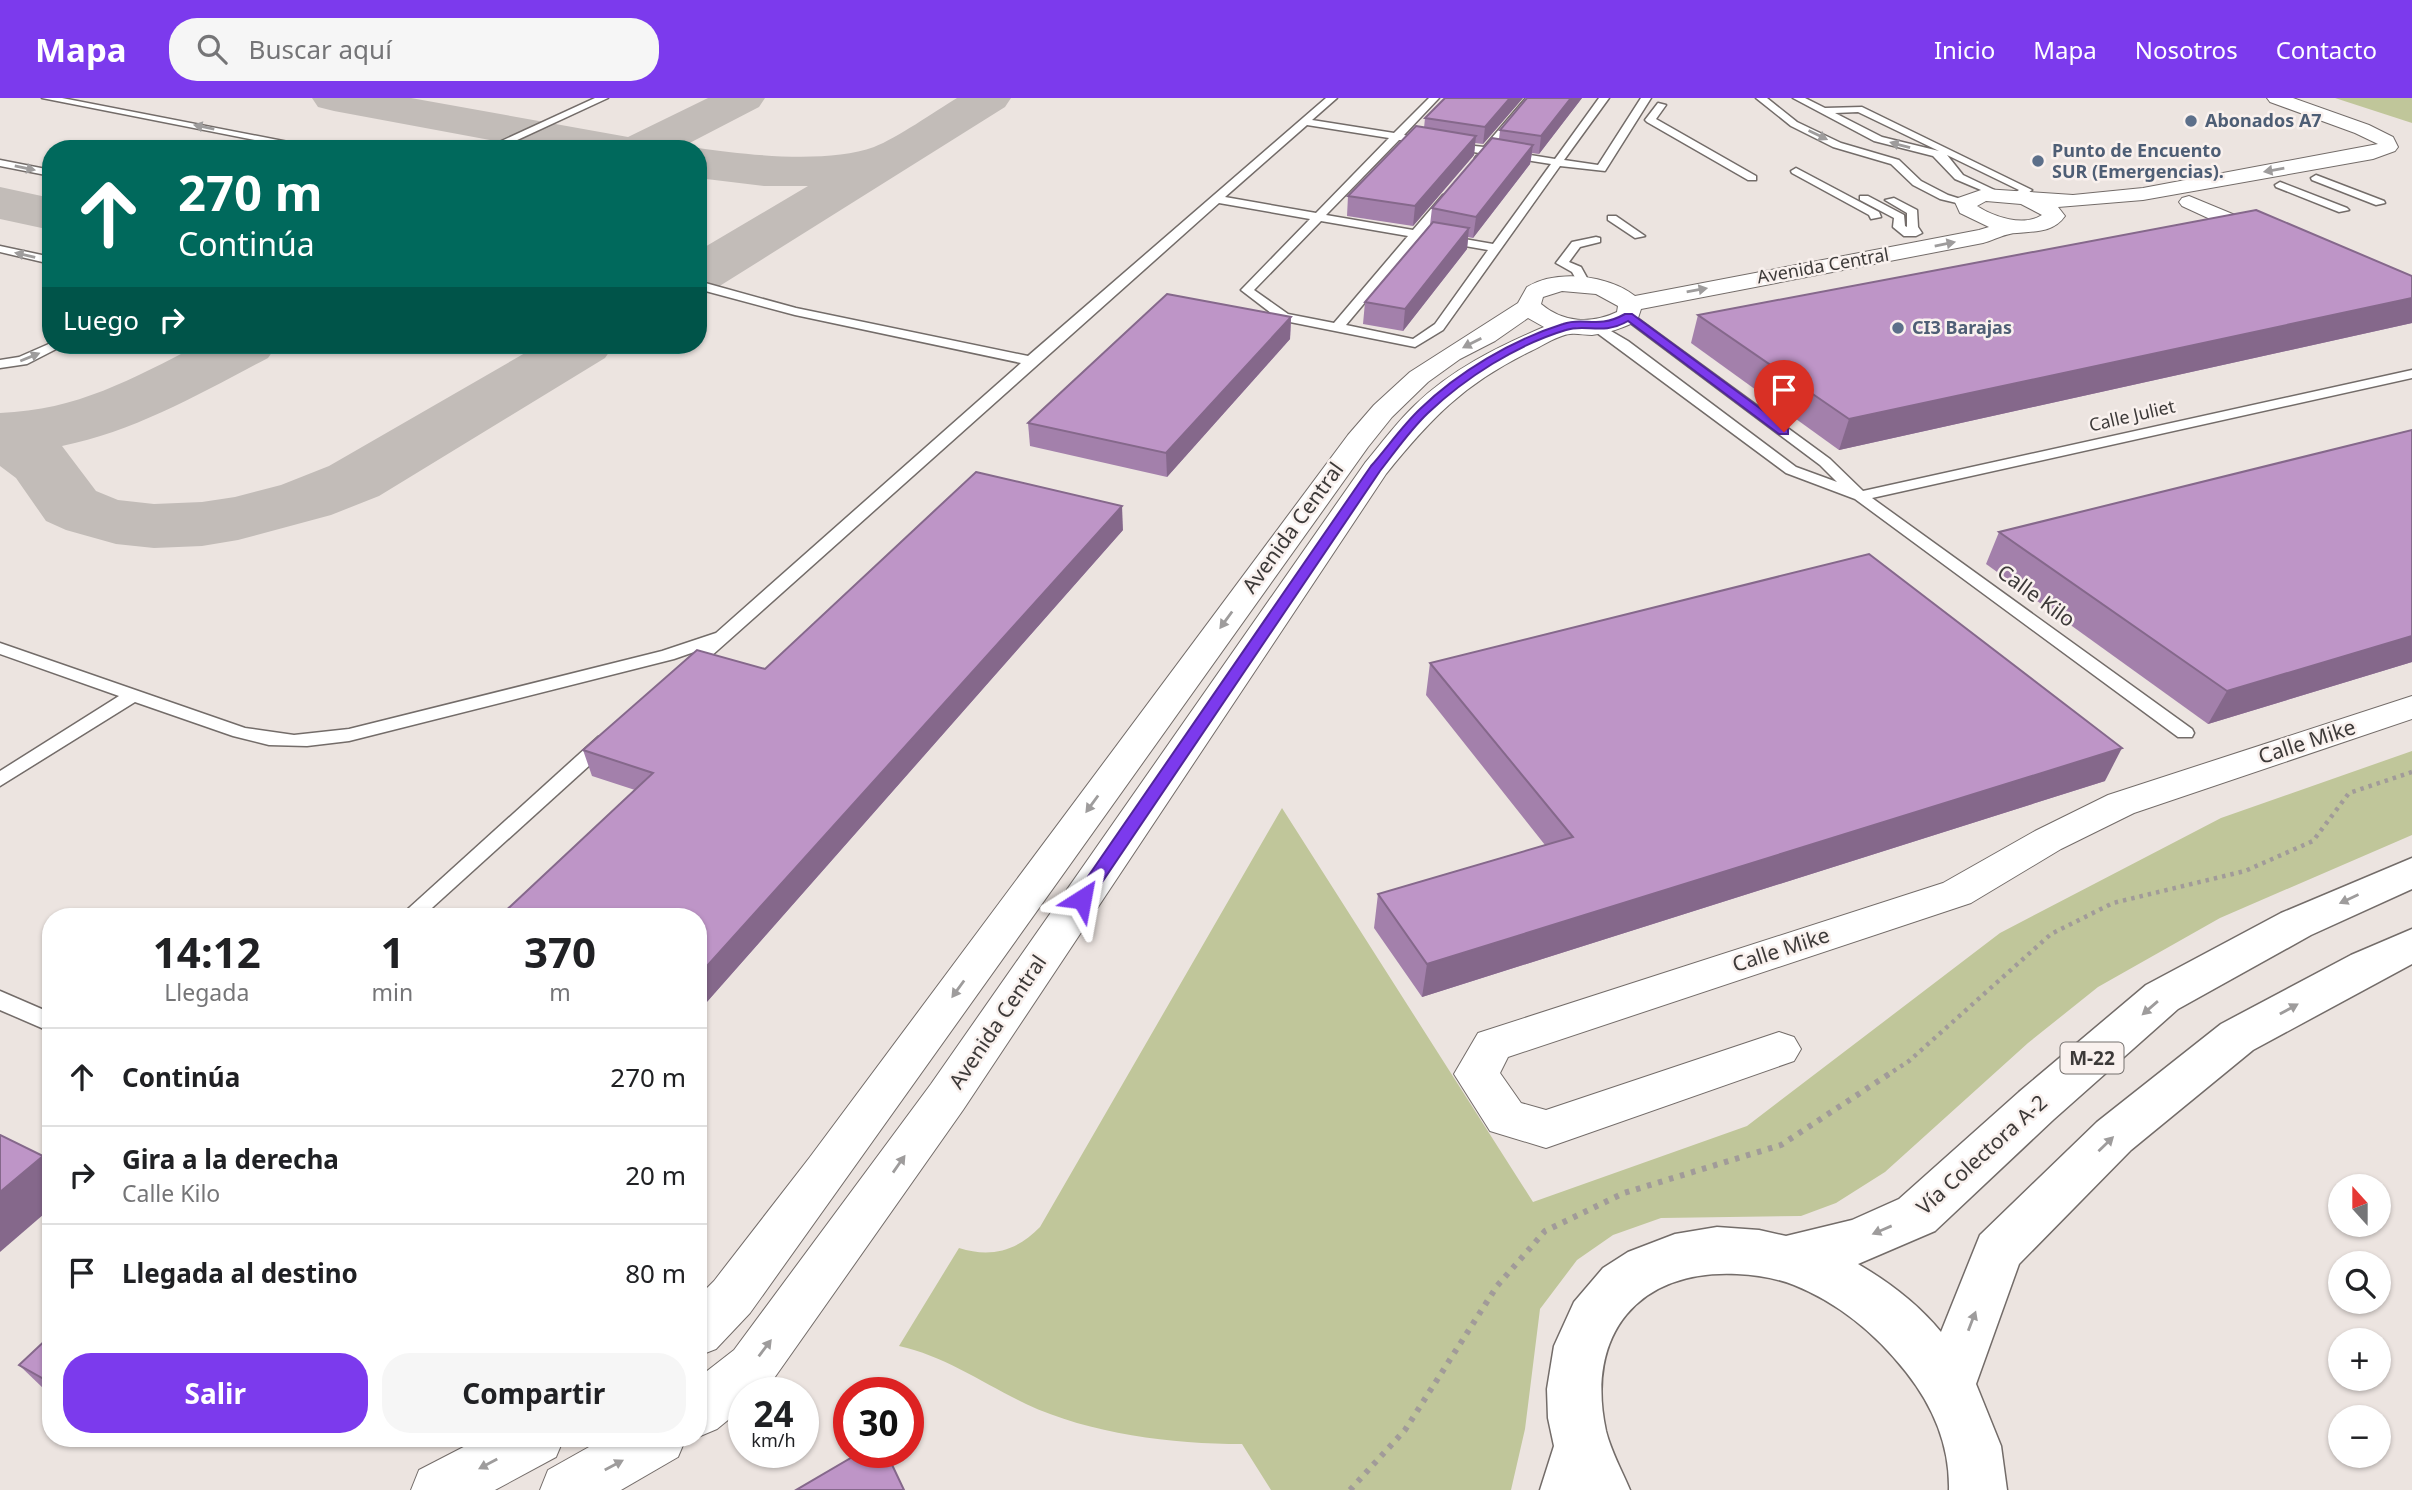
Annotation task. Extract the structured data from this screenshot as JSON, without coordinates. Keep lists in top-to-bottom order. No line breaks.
{"streets":{"main road":["M-22","Vía Colectora A-2"],"street":["Avenida Central","Calle Mike"],"lane":["Calle Juliet","Calle Kilo"]},"crossings":[["Avenida Central","Calle Kilo"],["Calle Juliet","Calle Kilo"],["M-22","Vía Colectora A-2"]],"places":["Abonados A7","Punto de Encuento SUR (Emergencias).","CI3 Barajas"],"north":"top","page":{"header":"Mapa","search":"Buscar aquí","nav":["Inicio","Mapa","Nosotros","Contacto"],"turn":["270 m","Continúa"],"then":"Luego","eta":["14:12","Llegada","1","min","370","m"],"list":[{"name":"Continúa","value":"270 m"},{"name":"Gira a la derecha","note":"Calle Kilo","value":"20 m"},{"name":"Llegada al destino","value":"80 m"}],"map_buttons":["+","−"],"buttons":["Salir","Compartir"],"speed":"24 km/h","limit":"30"}}
